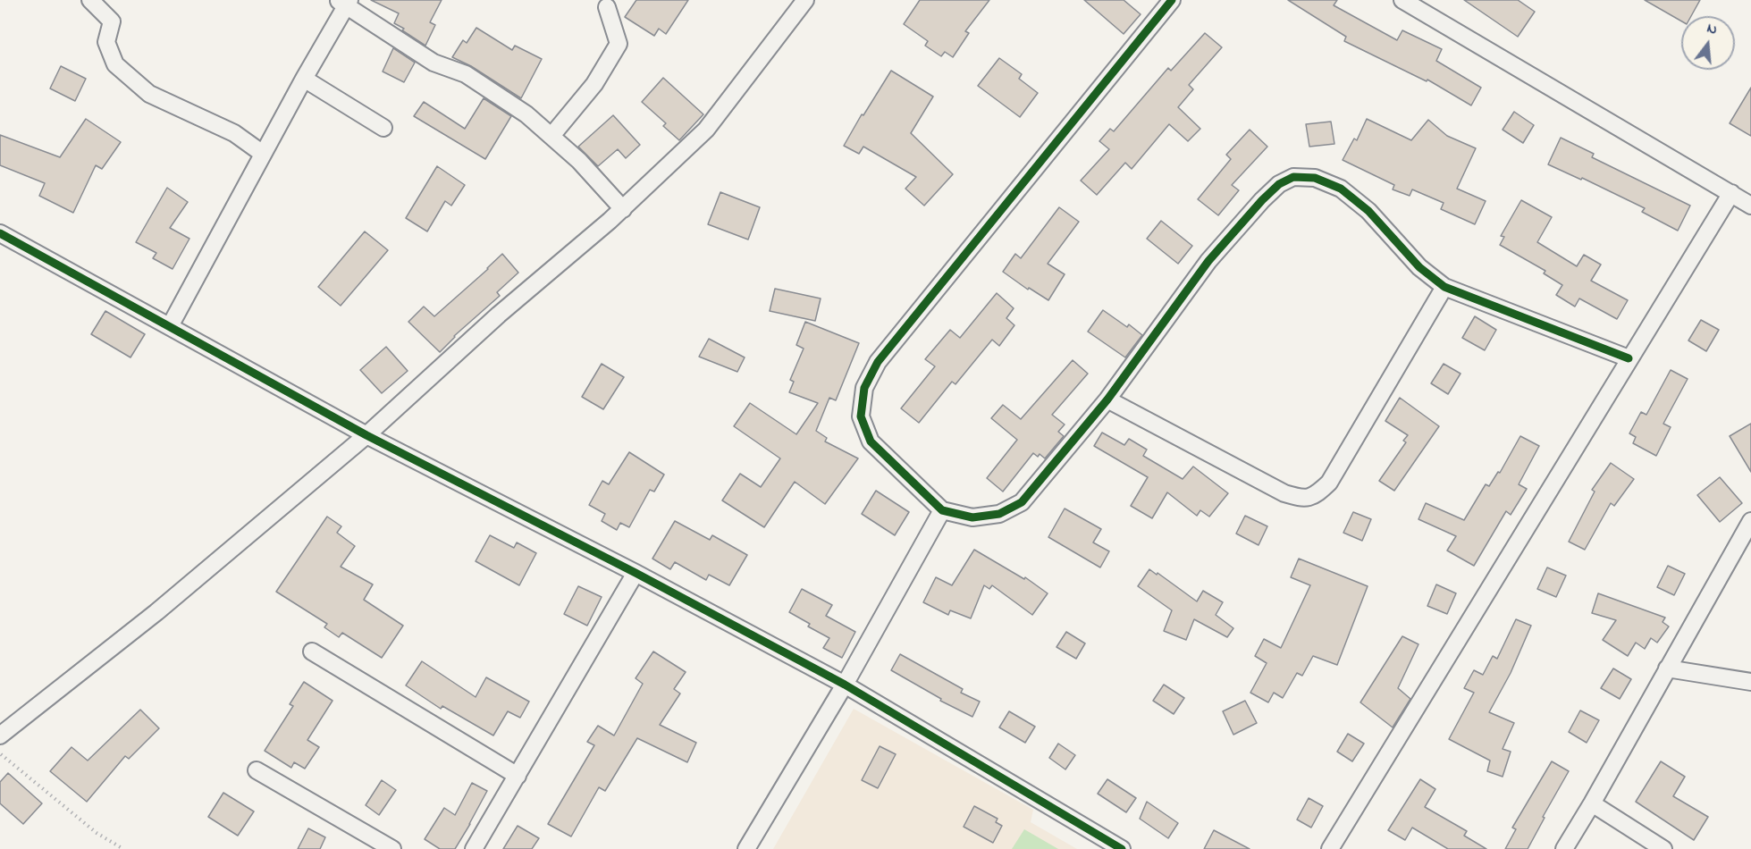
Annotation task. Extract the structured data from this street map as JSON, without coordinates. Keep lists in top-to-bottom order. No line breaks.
{"north":"top"}
